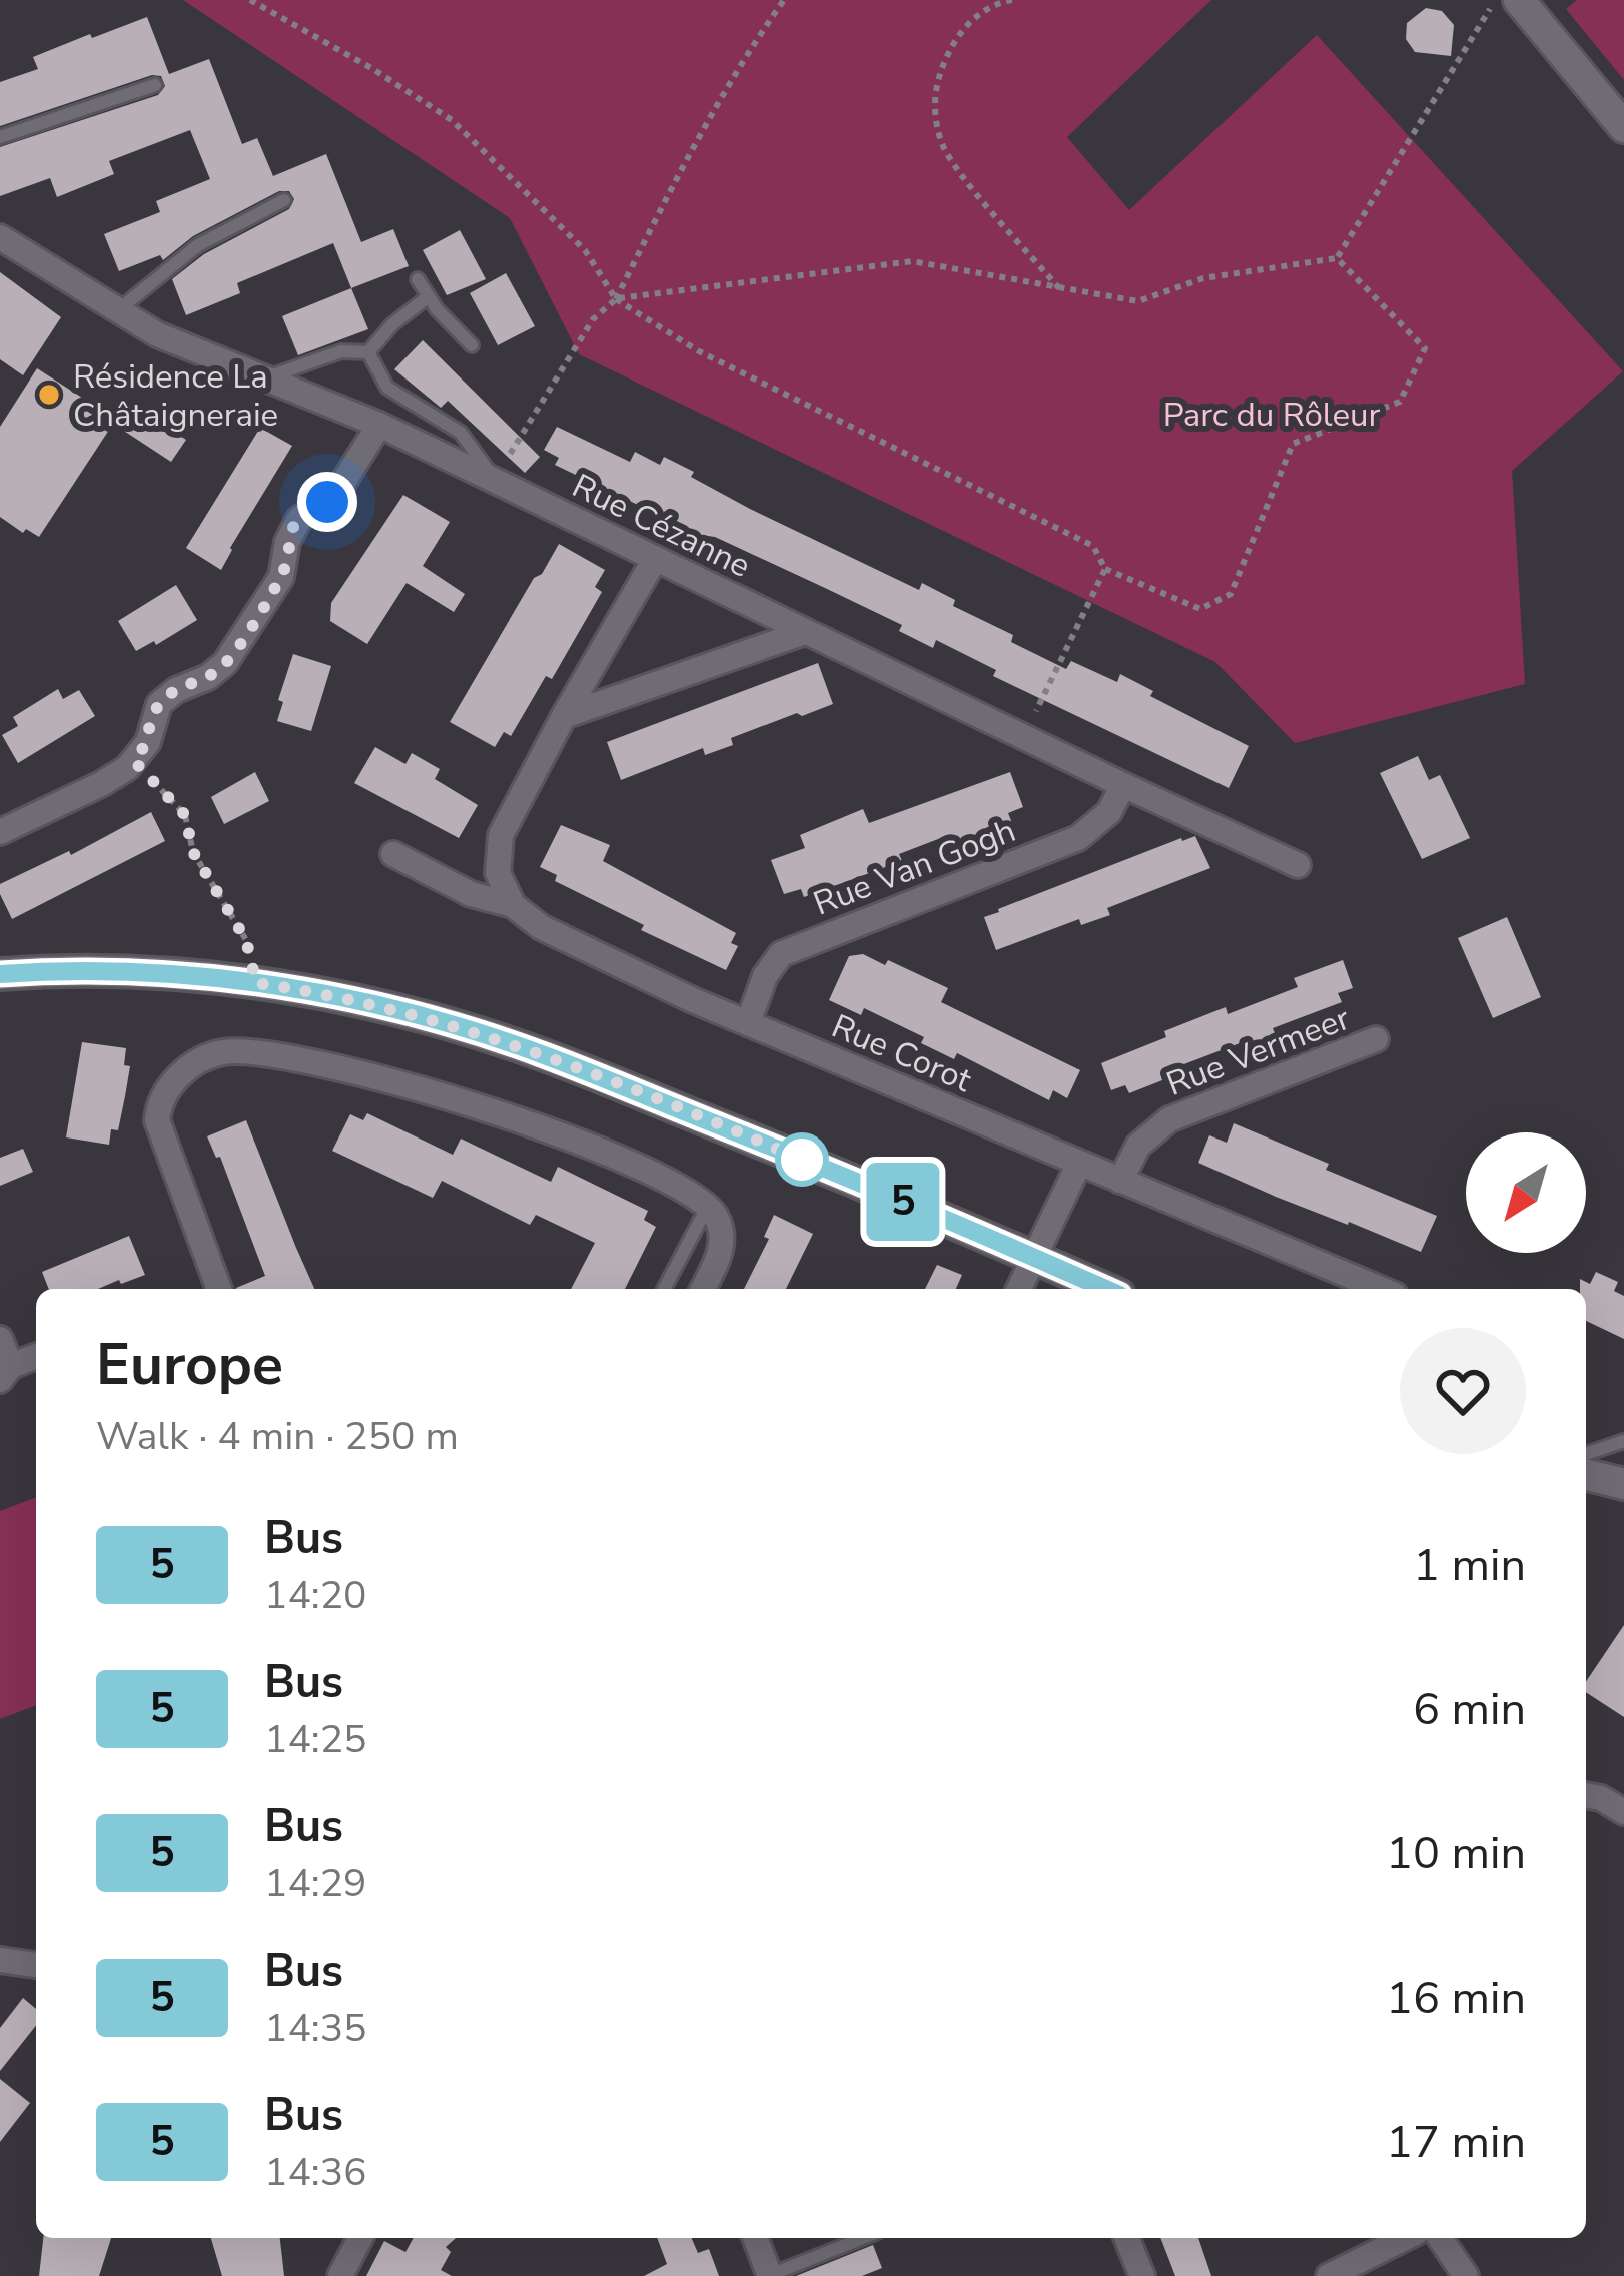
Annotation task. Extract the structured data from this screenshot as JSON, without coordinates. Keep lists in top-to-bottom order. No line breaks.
{"streets":{"street":["Rue Cézanne","Rue Van Gogh","Rue Vermeer","Rue Corot"]},"crossings":[["Rue Cézanne","Rue Van Gogh"],["Rue Van Gogh","Rue Corot"],["Rue Vermeer","Rue Corot"]],"parks":["Parc du Rôleur"],"places":["Résidence La Châtaigneraie"],"lines":["bus line 5"],"north":"bottom left","page":{"on_map":"5","heading":["Europe","Walk · 4 min · 250 m"],"list":[{"mark":"5","name":"Bus","note":"14:20","value":"1 min"},{"mark":"5","name":"Bus","note":"14:25","value":"6 min"},{"mark":"5","name":"Bus","note":"14:29","value":"10 min"},{"mark":"5","name":"Bus","note":"14:35","value":"16 min"},{"mark":"5","name":"Bus","note":"14:36","value":"17 min"}]}}
